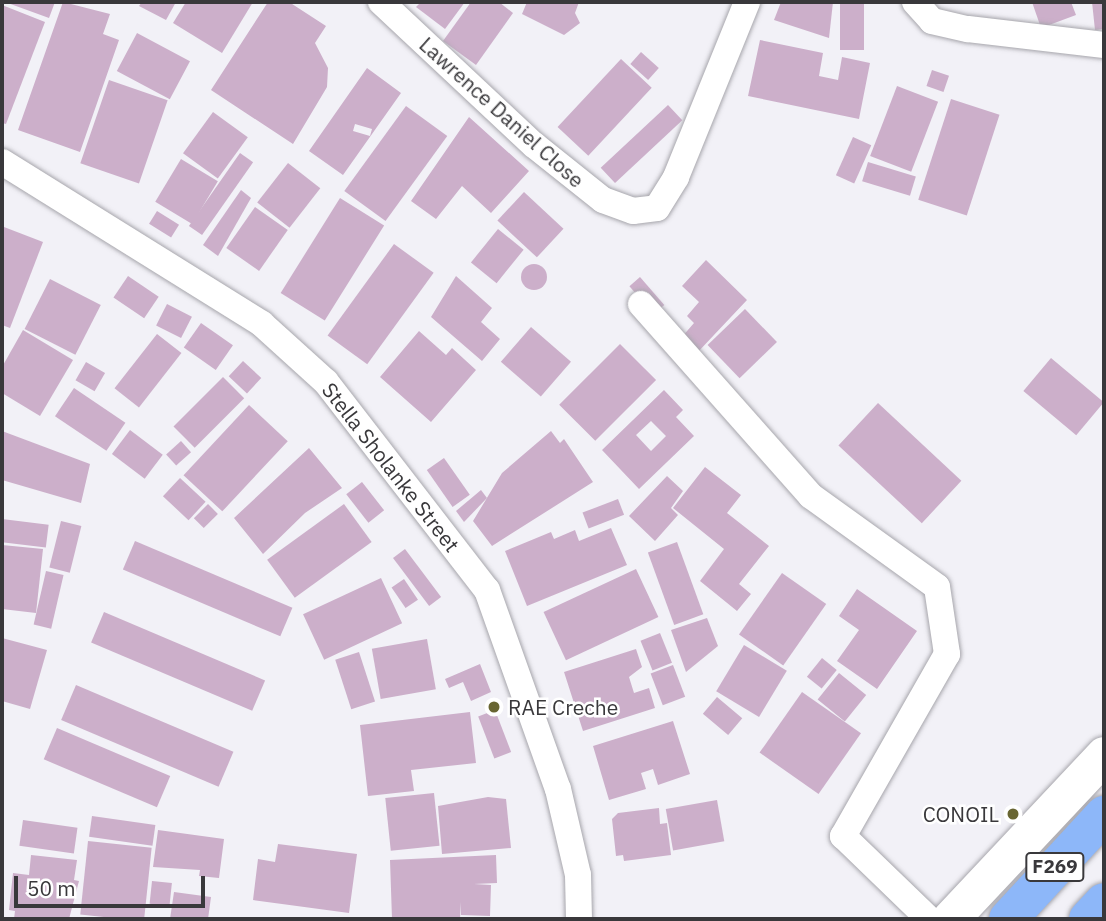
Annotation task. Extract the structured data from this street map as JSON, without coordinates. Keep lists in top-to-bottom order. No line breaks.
{"streets":{"highway":["F269"],"street":["Lawrence Daniel Close","Stella Sholanke Street"]},"places":["RAE Creche","CONOIL"],"scale_bar":"50 m"}
